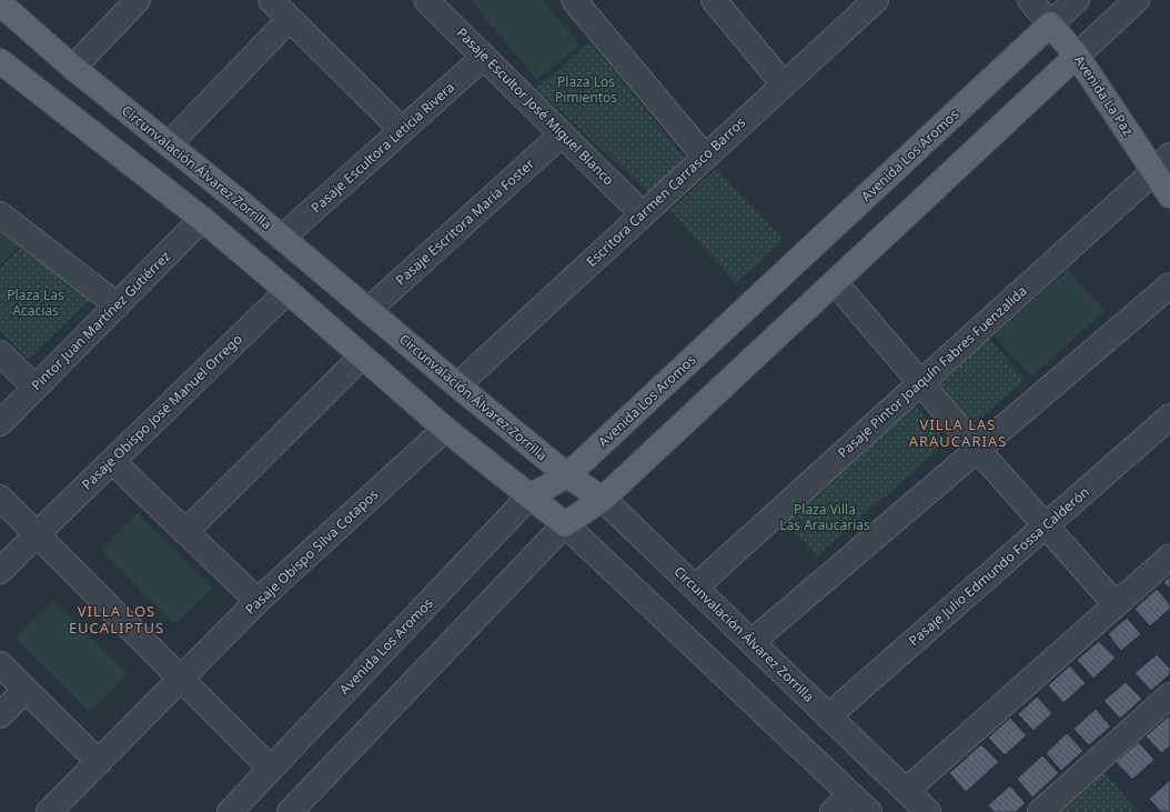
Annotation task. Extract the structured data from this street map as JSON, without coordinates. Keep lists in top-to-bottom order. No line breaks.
{"streets":{"main road":["Avenida La Paz","Avenida Los Aromos","Circunvalación Álvarez Zorrilla"],"street":["Pasaje Escultor José Miguel Blanco","Pasaje Escultora Leticia Rivera","Escritora Carmen Carrasco Barros","Pasaje Escritora María Foster","Pintor Juan Martínez Gutiérrez","Pasaje Pintor Joaquín Fabres Fuenzalida","Pasaje Obispo José Manuel Orrego","Pasaje Obispo Silva Cotapos","Pasaje Julio Edmundo Fossa Calderón"]},"crossings":[["Avenida La Paz","Avenida Los Aromos"],["Avenida La Paz","Pasaje Pintor Joaquín Fabres Fuenzalida"],["Pasaje Escultor José Miguel Blanco","Pasaje Escultora Leticia Rivera"],["Pasaje Escultor José Miguel Blanco","Escritora Carmen Carrasco Barros"],["Pasaje Escultor José Miguel Blanco","Pasaje Escritora María Foster"],["Pasaje Escultora Leticia Rivera","Circunvalación Álvarez Zorrilla"],["Avenida Los Aromos","Circunvalación Álvarez Zorrilla"],["Circunvalación Álvarez Zorrilla","Escritora Carmen Carrasco Barros"],["Circunvalación Álvarez Zorrilla","Pasaje Escritora María Foster"],["Circunvalación Álvarez Zorrilla","Pasaje Pintor Joaquín Fabres Fuenzalida"],["Circunvalación Álvarez Zorrilla","Pasaje Julio Edmundo Fossa Calderón"]],"districts":["VILLA LAS ARAUCARIAS","VILLA LOS EUCALIPTUS"],"parks":["Plaza Los Pimientos","Plaza Las Acacias","Plaza Villa Las Araucarias"]}
